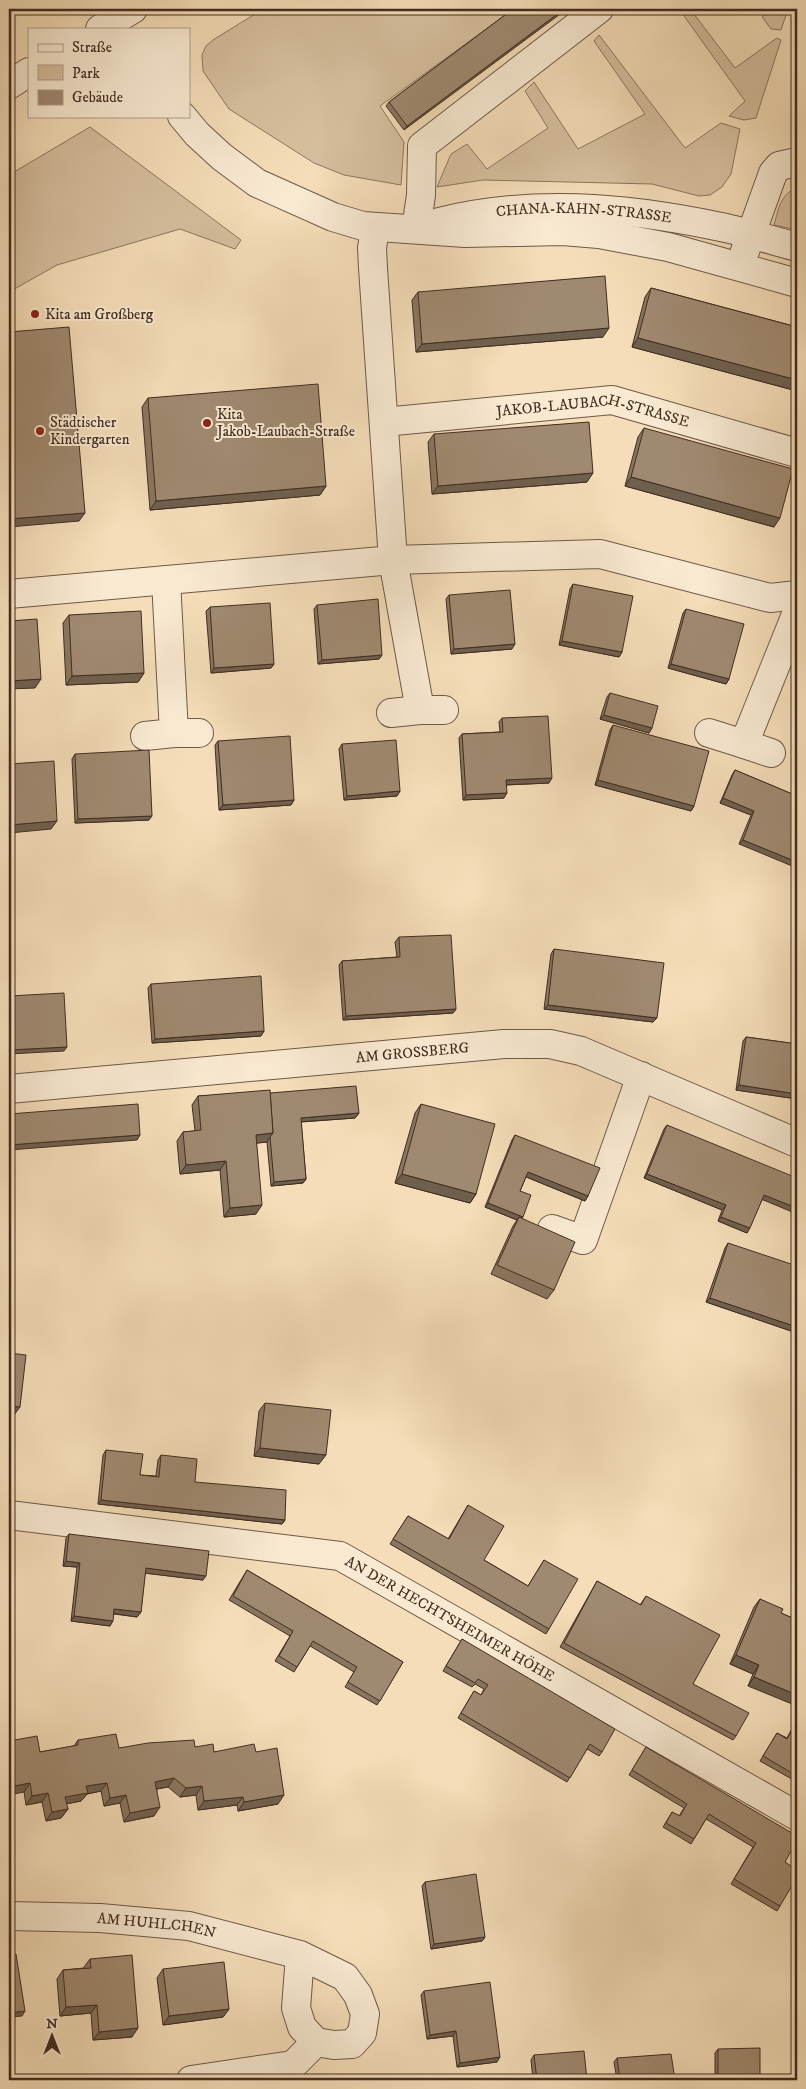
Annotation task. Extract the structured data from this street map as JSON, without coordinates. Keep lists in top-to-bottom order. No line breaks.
{"streets":{"street":["CHANA-KAHN-STRASSE","JAKOB-LAUBACH-STRASSE","AM GROSSBERG","AN DER HECHTSHEIMER HÖHE","AM HUHLCHEN"]},"places":["Kita am Großberg","Kita Jakob-Laubach-Straße","Städtischer Kindergarten"],"legend":["Straße","Park","Gebäude"],"north":"top"}
